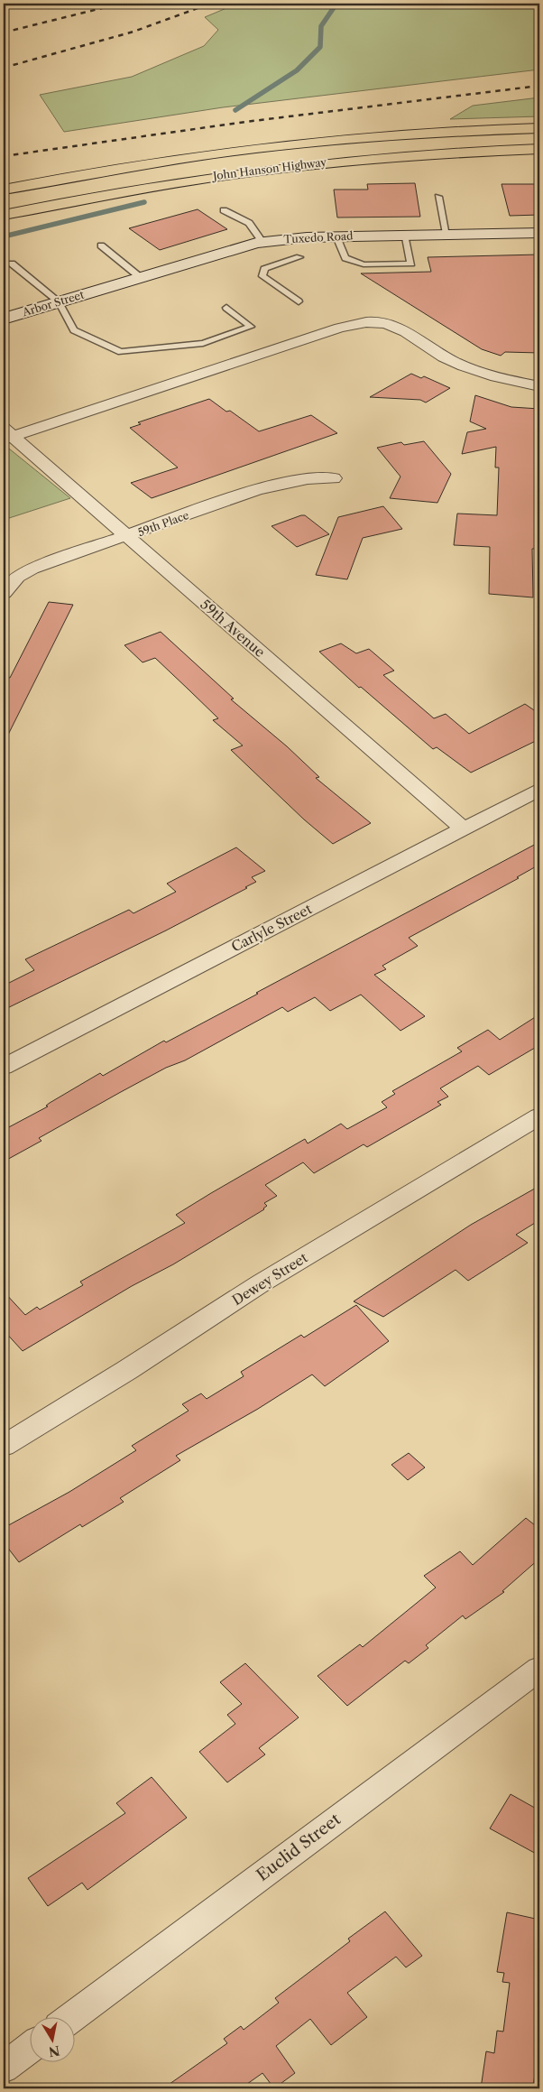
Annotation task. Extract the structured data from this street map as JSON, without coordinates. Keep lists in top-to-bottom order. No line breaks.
{"streets":{"highway":["John Hanson Highway"],"main road":["Tuxedo Road","Arbor Street"],"street":["59th Place","59th Avenue","Carlyle Street","Dewey Street","Euclid Street"]},"crossings":[["Tuxedo Road","Arbor Street"],["59th Place","59th Avenue"],["59th Avenue","Carlyle Street"]],"north":"bottom"}
